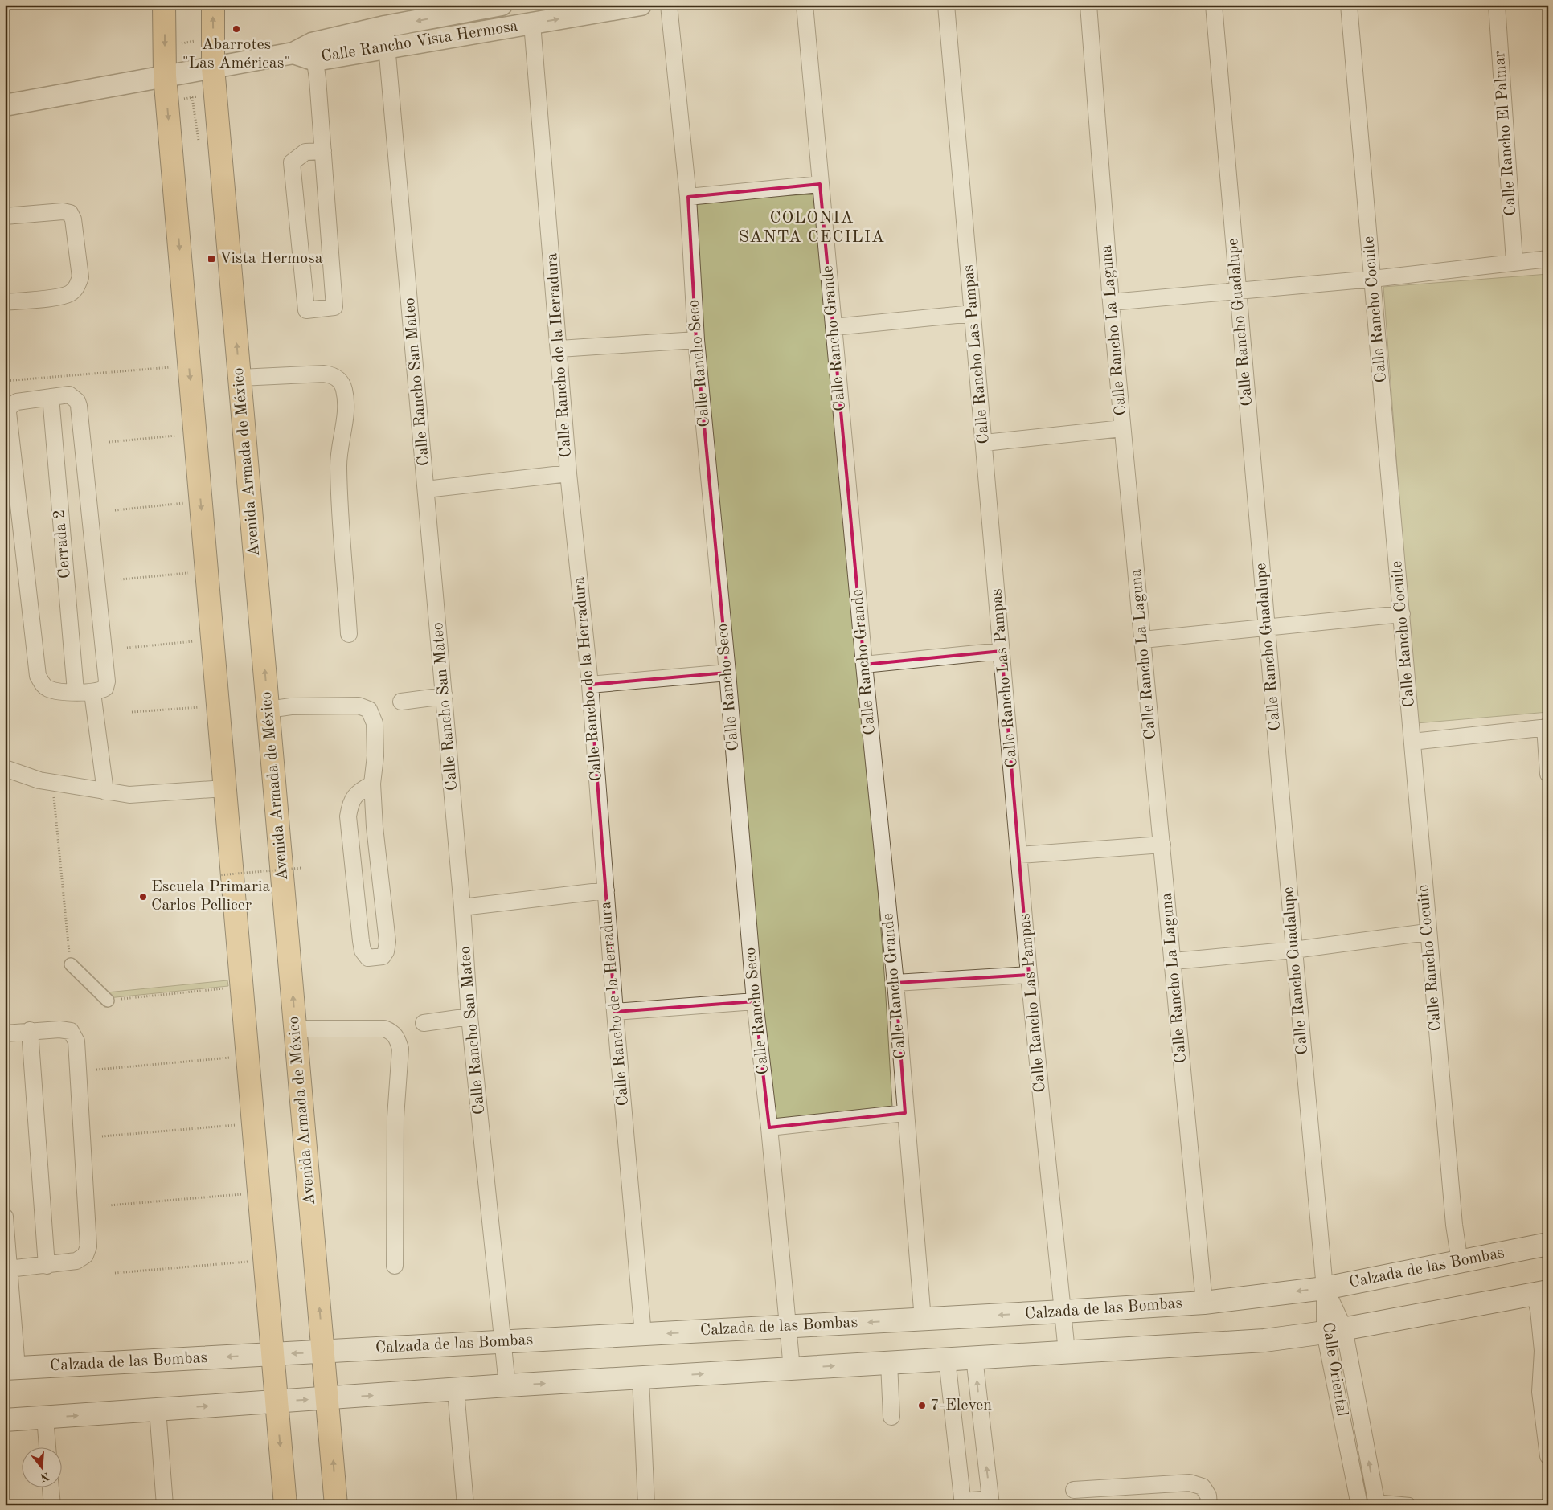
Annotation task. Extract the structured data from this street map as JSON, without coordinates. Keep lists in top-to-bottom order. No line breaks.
{"streets":{"main road":["Avenida Armada de México","Calzada de las Bombas"],"street":["Calle Rancho Vista Hermosa","Calle Rancho El Palmar","Calle Rancho Cocuite","Calle Rancho Guadalupe","Calle Rancho La Laguna","Calle Rancho Grande","Calle Rancho Las Pampas","Calle Rancho de la Herradura","Calle Rancho Seco","Calle Rancho San Mateo","Cerrada 2","Calle Oriental"]},"crossings":[["Calle Rancho Vista Hermosa","Calle Rancho de la Herradura"],["Calle Rancho Vista Hermosa","Calle Rancho San Mateo"],["Calle Rancho Vista Hermosa","Avenida Armada de México"],["Calle Rancho Cocuite","Calzada de las Bombas"],["Calle Rancho Guadalupe","Calzada de las Bombas"],["Calle Rancho Guadalupe","Calle Oriental"],["Calle Rancho La Laguna","Calzada de las Bombas"],["Calle Rancho Grande","Calzada de las Bombas"],["Calle Rancho Las Pampas","Calzada de las Bombas"],["Calle Rancho de la Herradura","Calzada de las Bombas"],["Calle Rancho Seco","Calzada de las Bombas"],["Calle Rancho San Mateo","Calzada de las Bombas"],["Avenida Armada de México","Calzada de las Bombas"],["Calzada de las Bombas","Calle Oriental"]],"districts":["COLONIA SANTA CECILIA"],"places":{"other":["Abarrotes \"Las Américas\"","Escuela Primaria Carlos Pellicer","7-Eleven"],"transit":["Vista Hermosa"]},"north":"bottom"}
